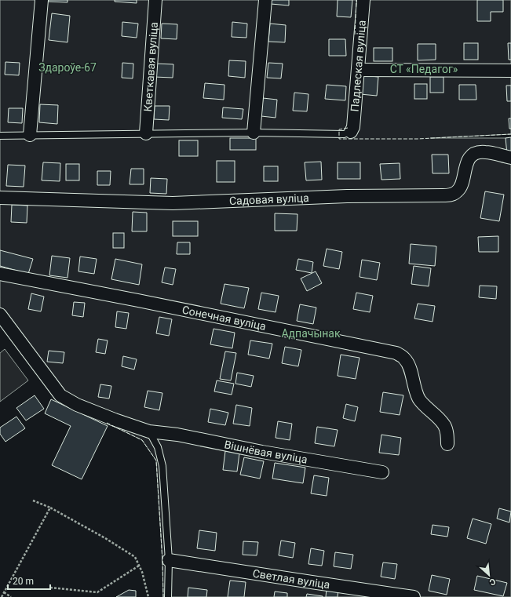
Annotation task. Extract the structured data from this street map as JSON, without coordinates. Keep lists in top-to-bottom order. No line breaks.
{"streets":{"street":["Падлеская вуліца","Кветкавая вуліца","Садовая вуліца","Сонечная вуліца","Вішнёвая вуліца","Светлая вуліца"]},"parks":["Здароўе-67","СТ «Педагог»","Адпачынак"],"scale_bar":"20 m","north":"bottom right"}
